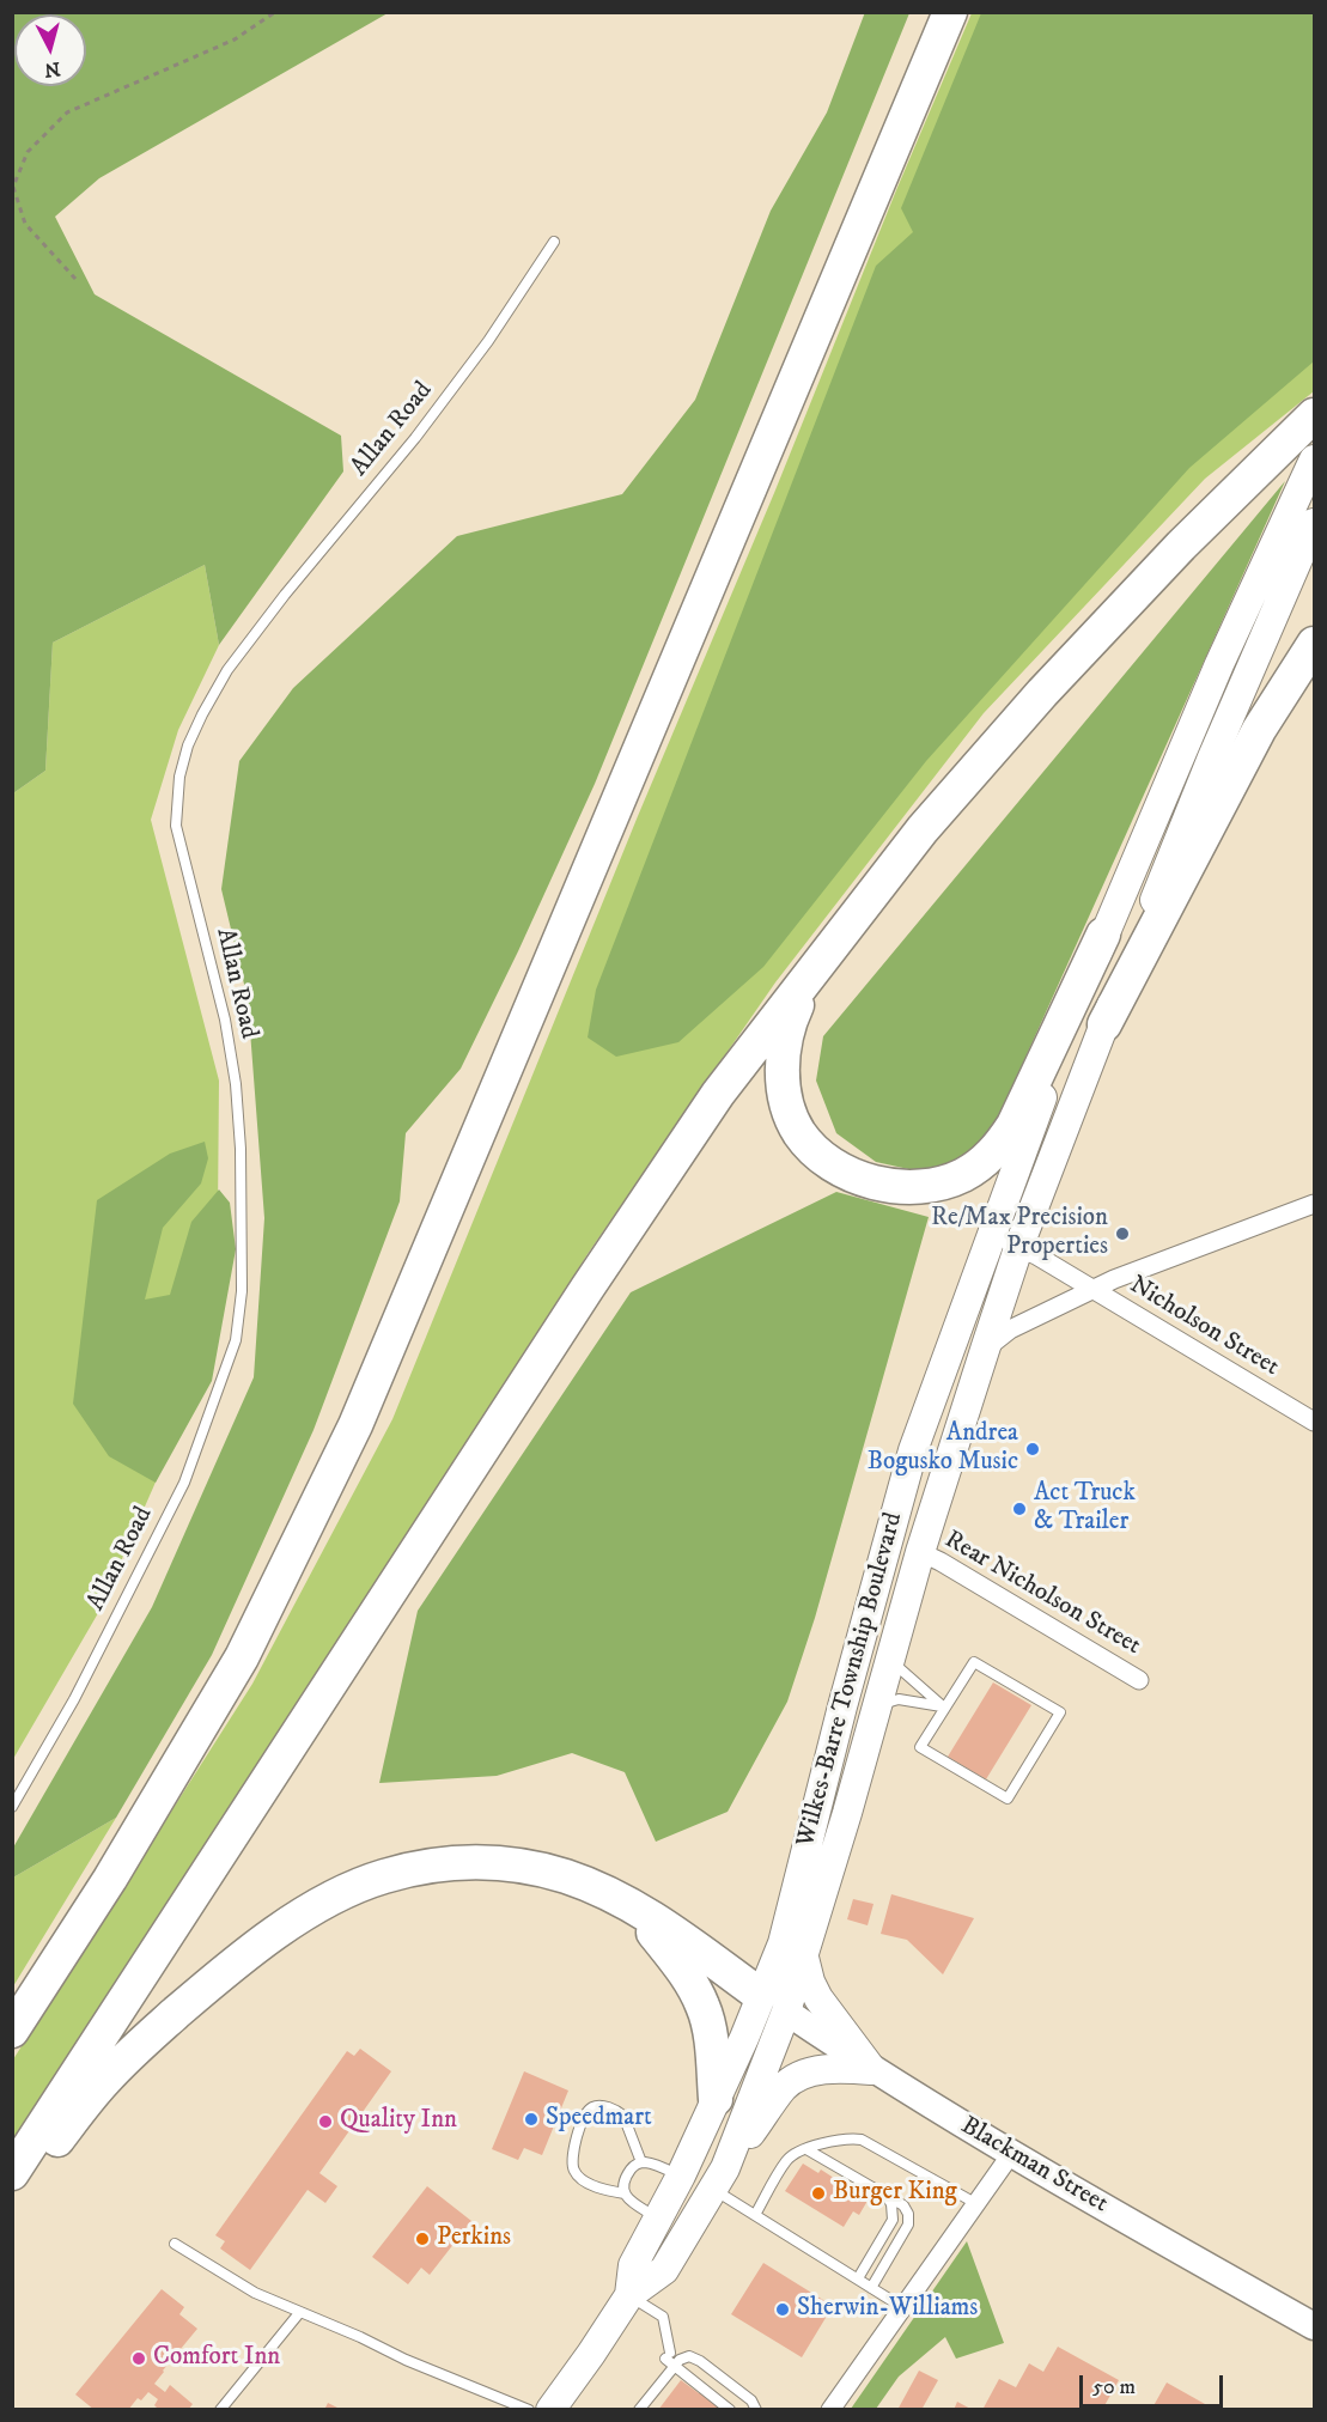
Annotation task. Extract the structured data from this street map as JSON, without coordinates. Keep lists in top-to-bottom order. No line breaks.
{"streets":{"main road":["Wilkes-Barre Township Boulevard","Blackman Street"],"street":["Nicholson Street","Rear Nicholson Street"],"lane":["Allan Road"]},"crossings":[["Nicholson Street","Wilkes-Barre Township Boulevard"],["Rear Nicholson Street","Wilkes-Barre Township Boulevard"],["Wilkes-Barre Township Boulevard","Blackman Street"]],"places":["Re/Max Precision Properties","Andrea Bogusko Music","Act Truck & Trailer","Speedmart","Quality Inn","Burger King","Perkins","Sherwin-Williams","Comfort Inn"],"scale_bar":"50 m","north":"bottom"}
